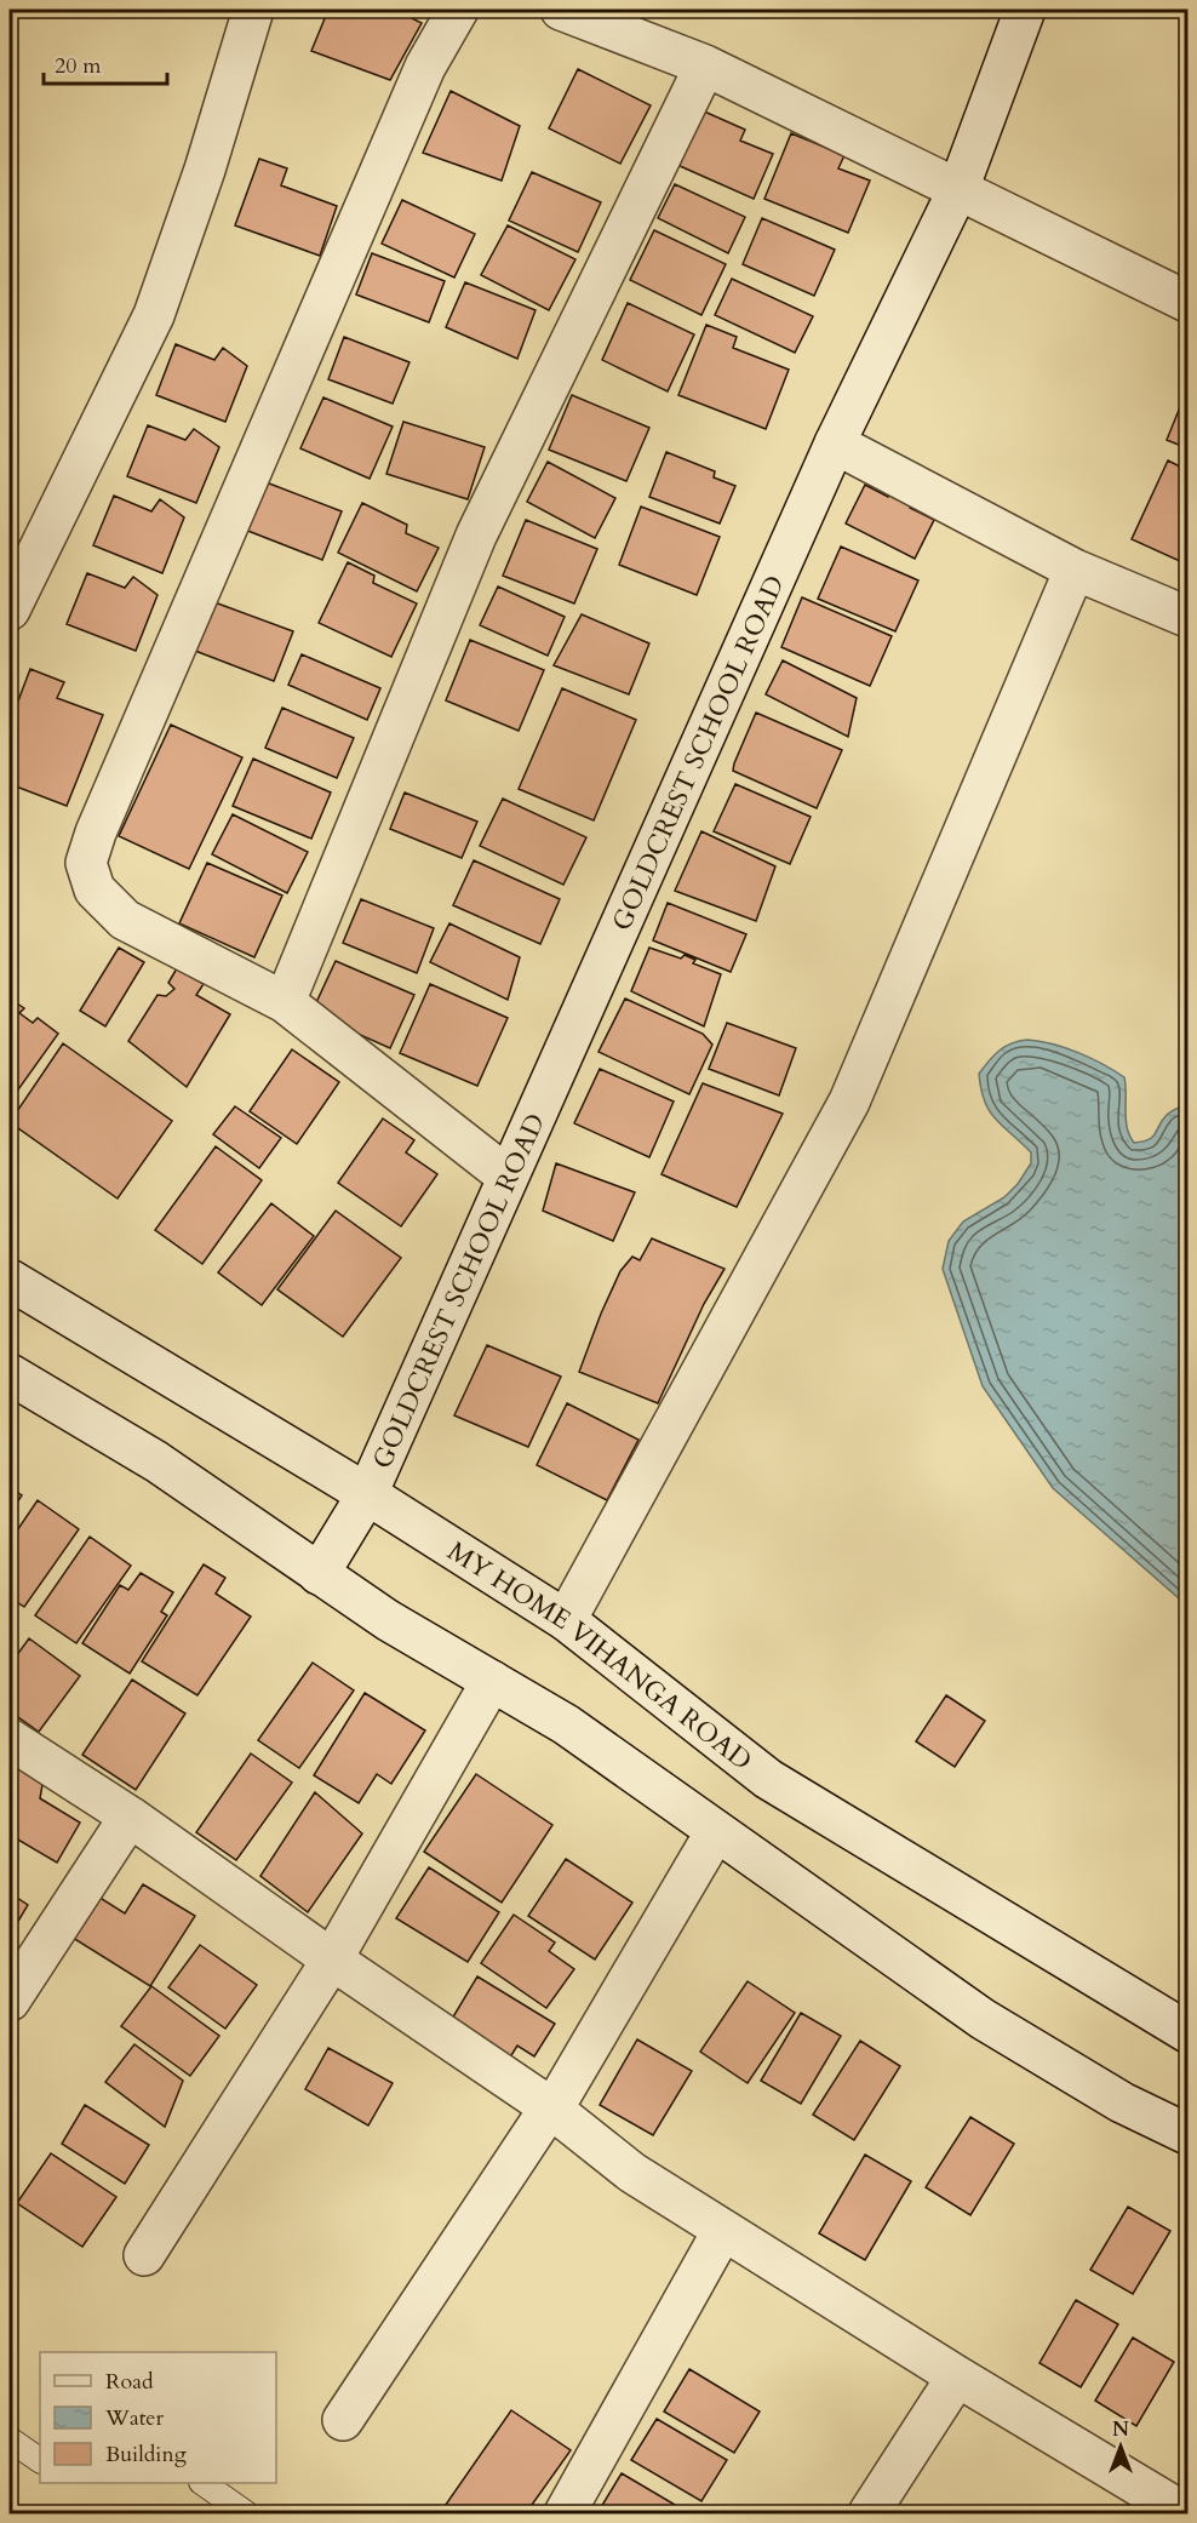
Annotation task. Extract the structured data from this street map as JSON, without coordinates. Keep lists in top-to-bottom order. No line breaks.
{"streets":{"street":["GOLDCREST SCHOOL ROAD","MY HOME VIHANGA ROAD"]},"crossings":[["GOLDCREST SCHOOL ROAD","MY HOME VIHANGA ROAD"]],"legend":["Road","Water","Building"],"scale_bar":"20 m","north":"top"}
